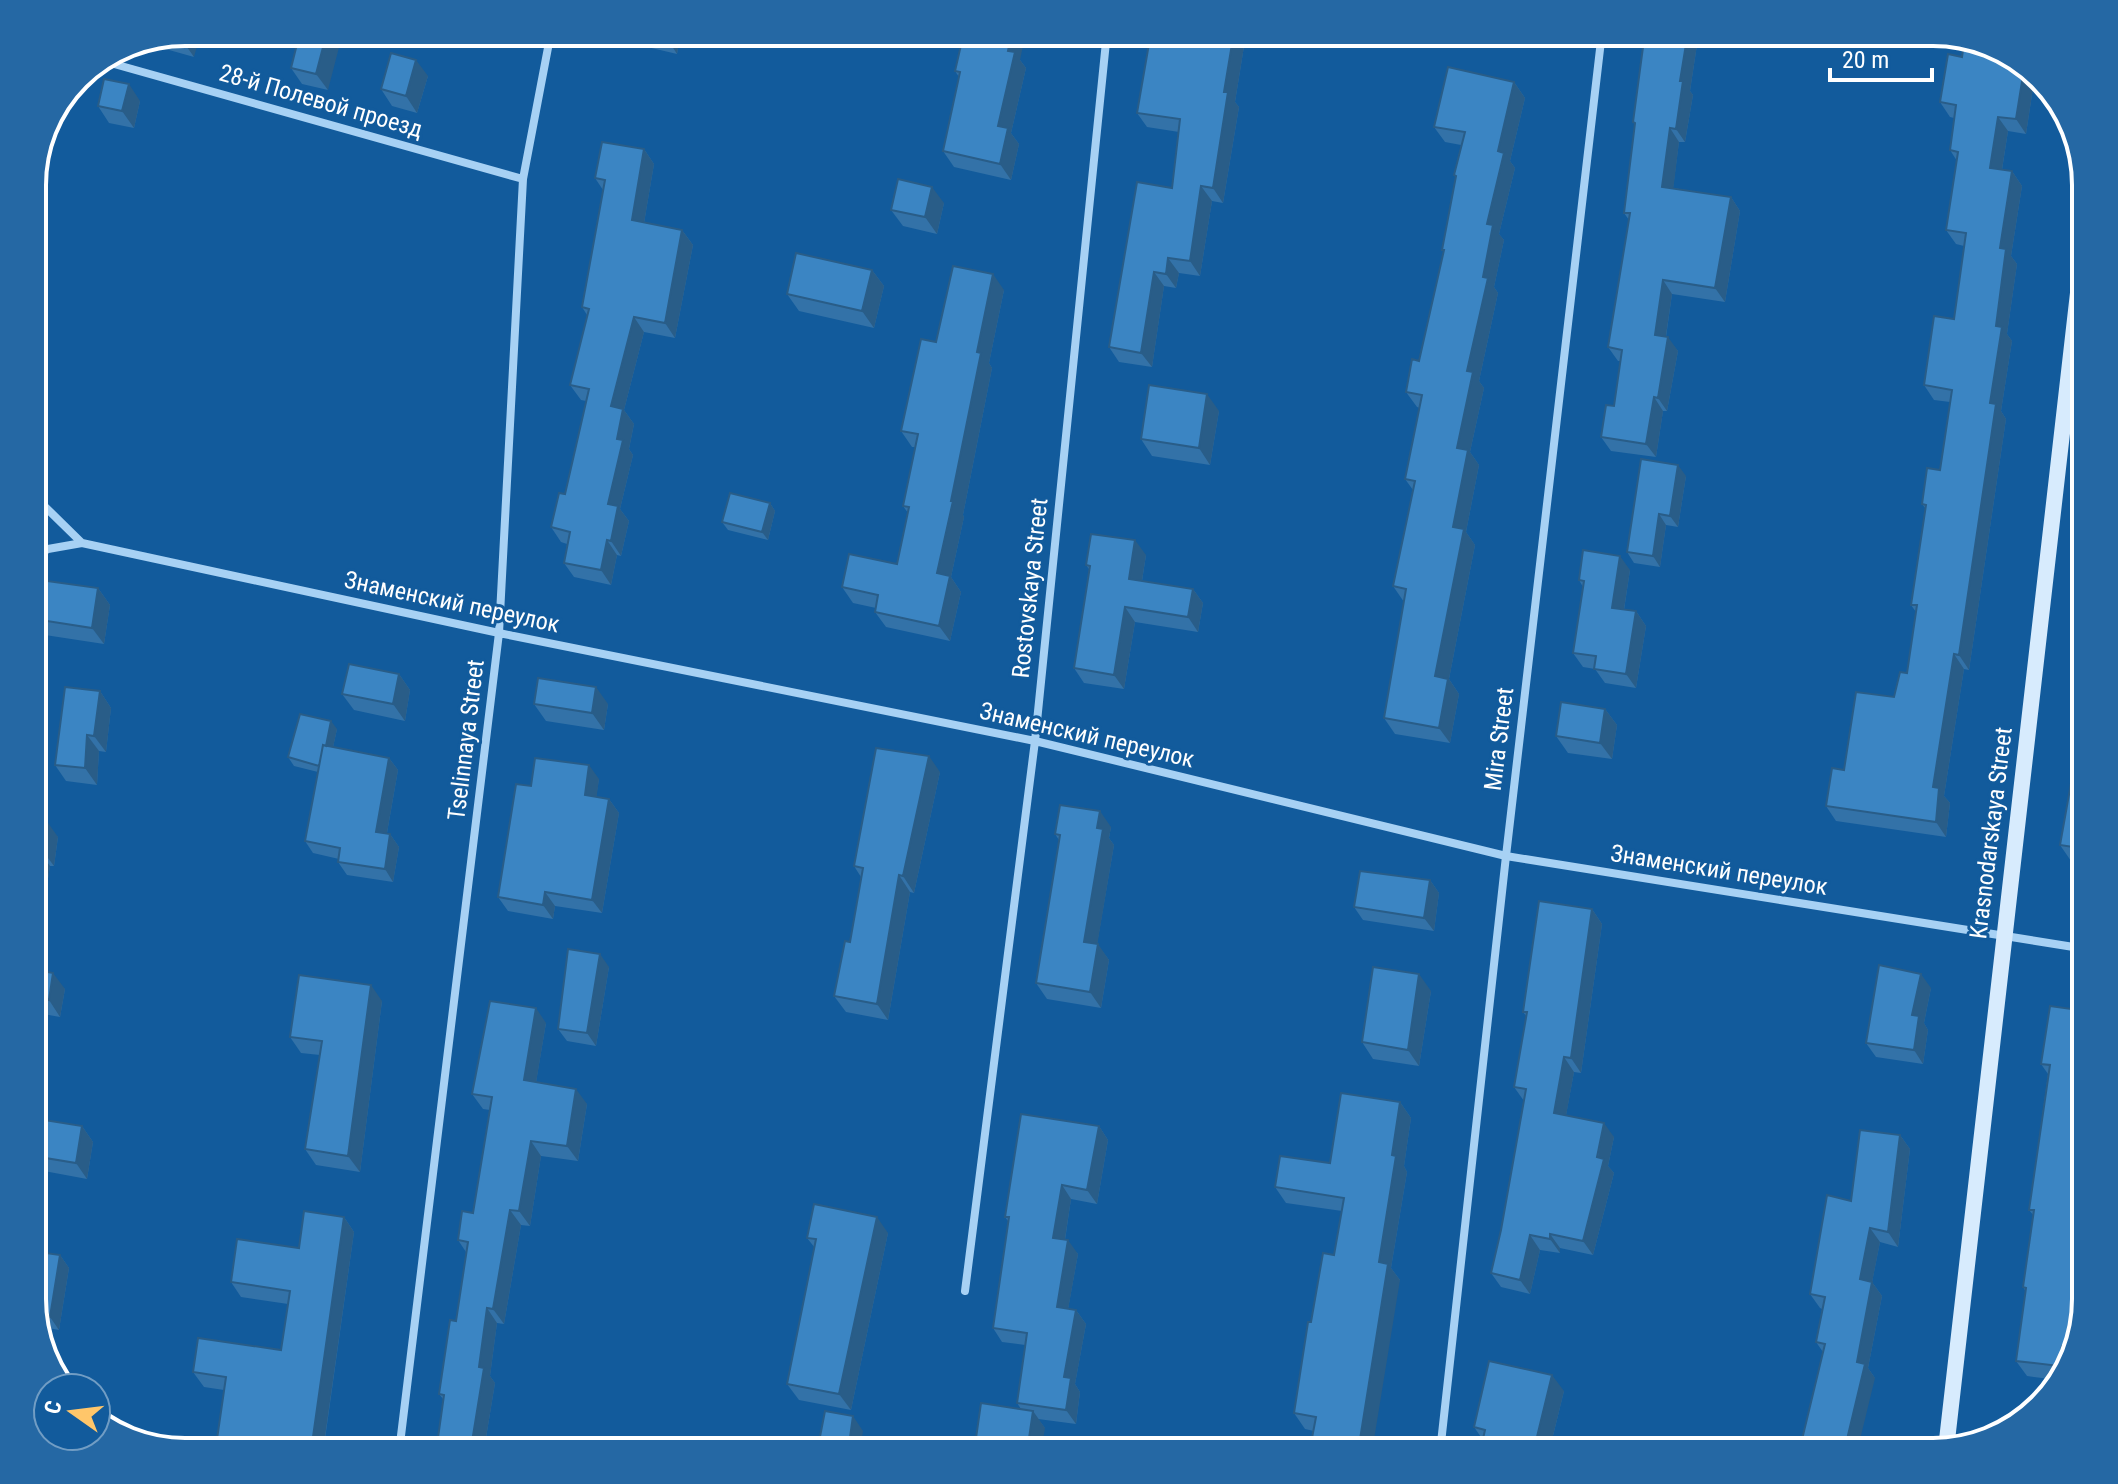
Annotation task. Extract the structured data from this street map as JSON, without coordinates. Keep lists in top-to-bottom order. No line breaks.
{"streets":{"street":["28-й Полевой проезд","Rostovskaya Street","Знаменский переулок","Mira Street","Tselinnaya Street","Krasnodarskaya Street"]},"crossings":[["28-й Полевой проезд","Tselinnaya Street"],["Rostovskaya Street","Знаменский переулок"],["Знаменский переулок","Mira Street"],["Знаменский переулок","Tselinnaya Street"],["Знаменский переулок","Krasnodarskaya Street"]],"scale_bar":"20 m","north":"left"}
